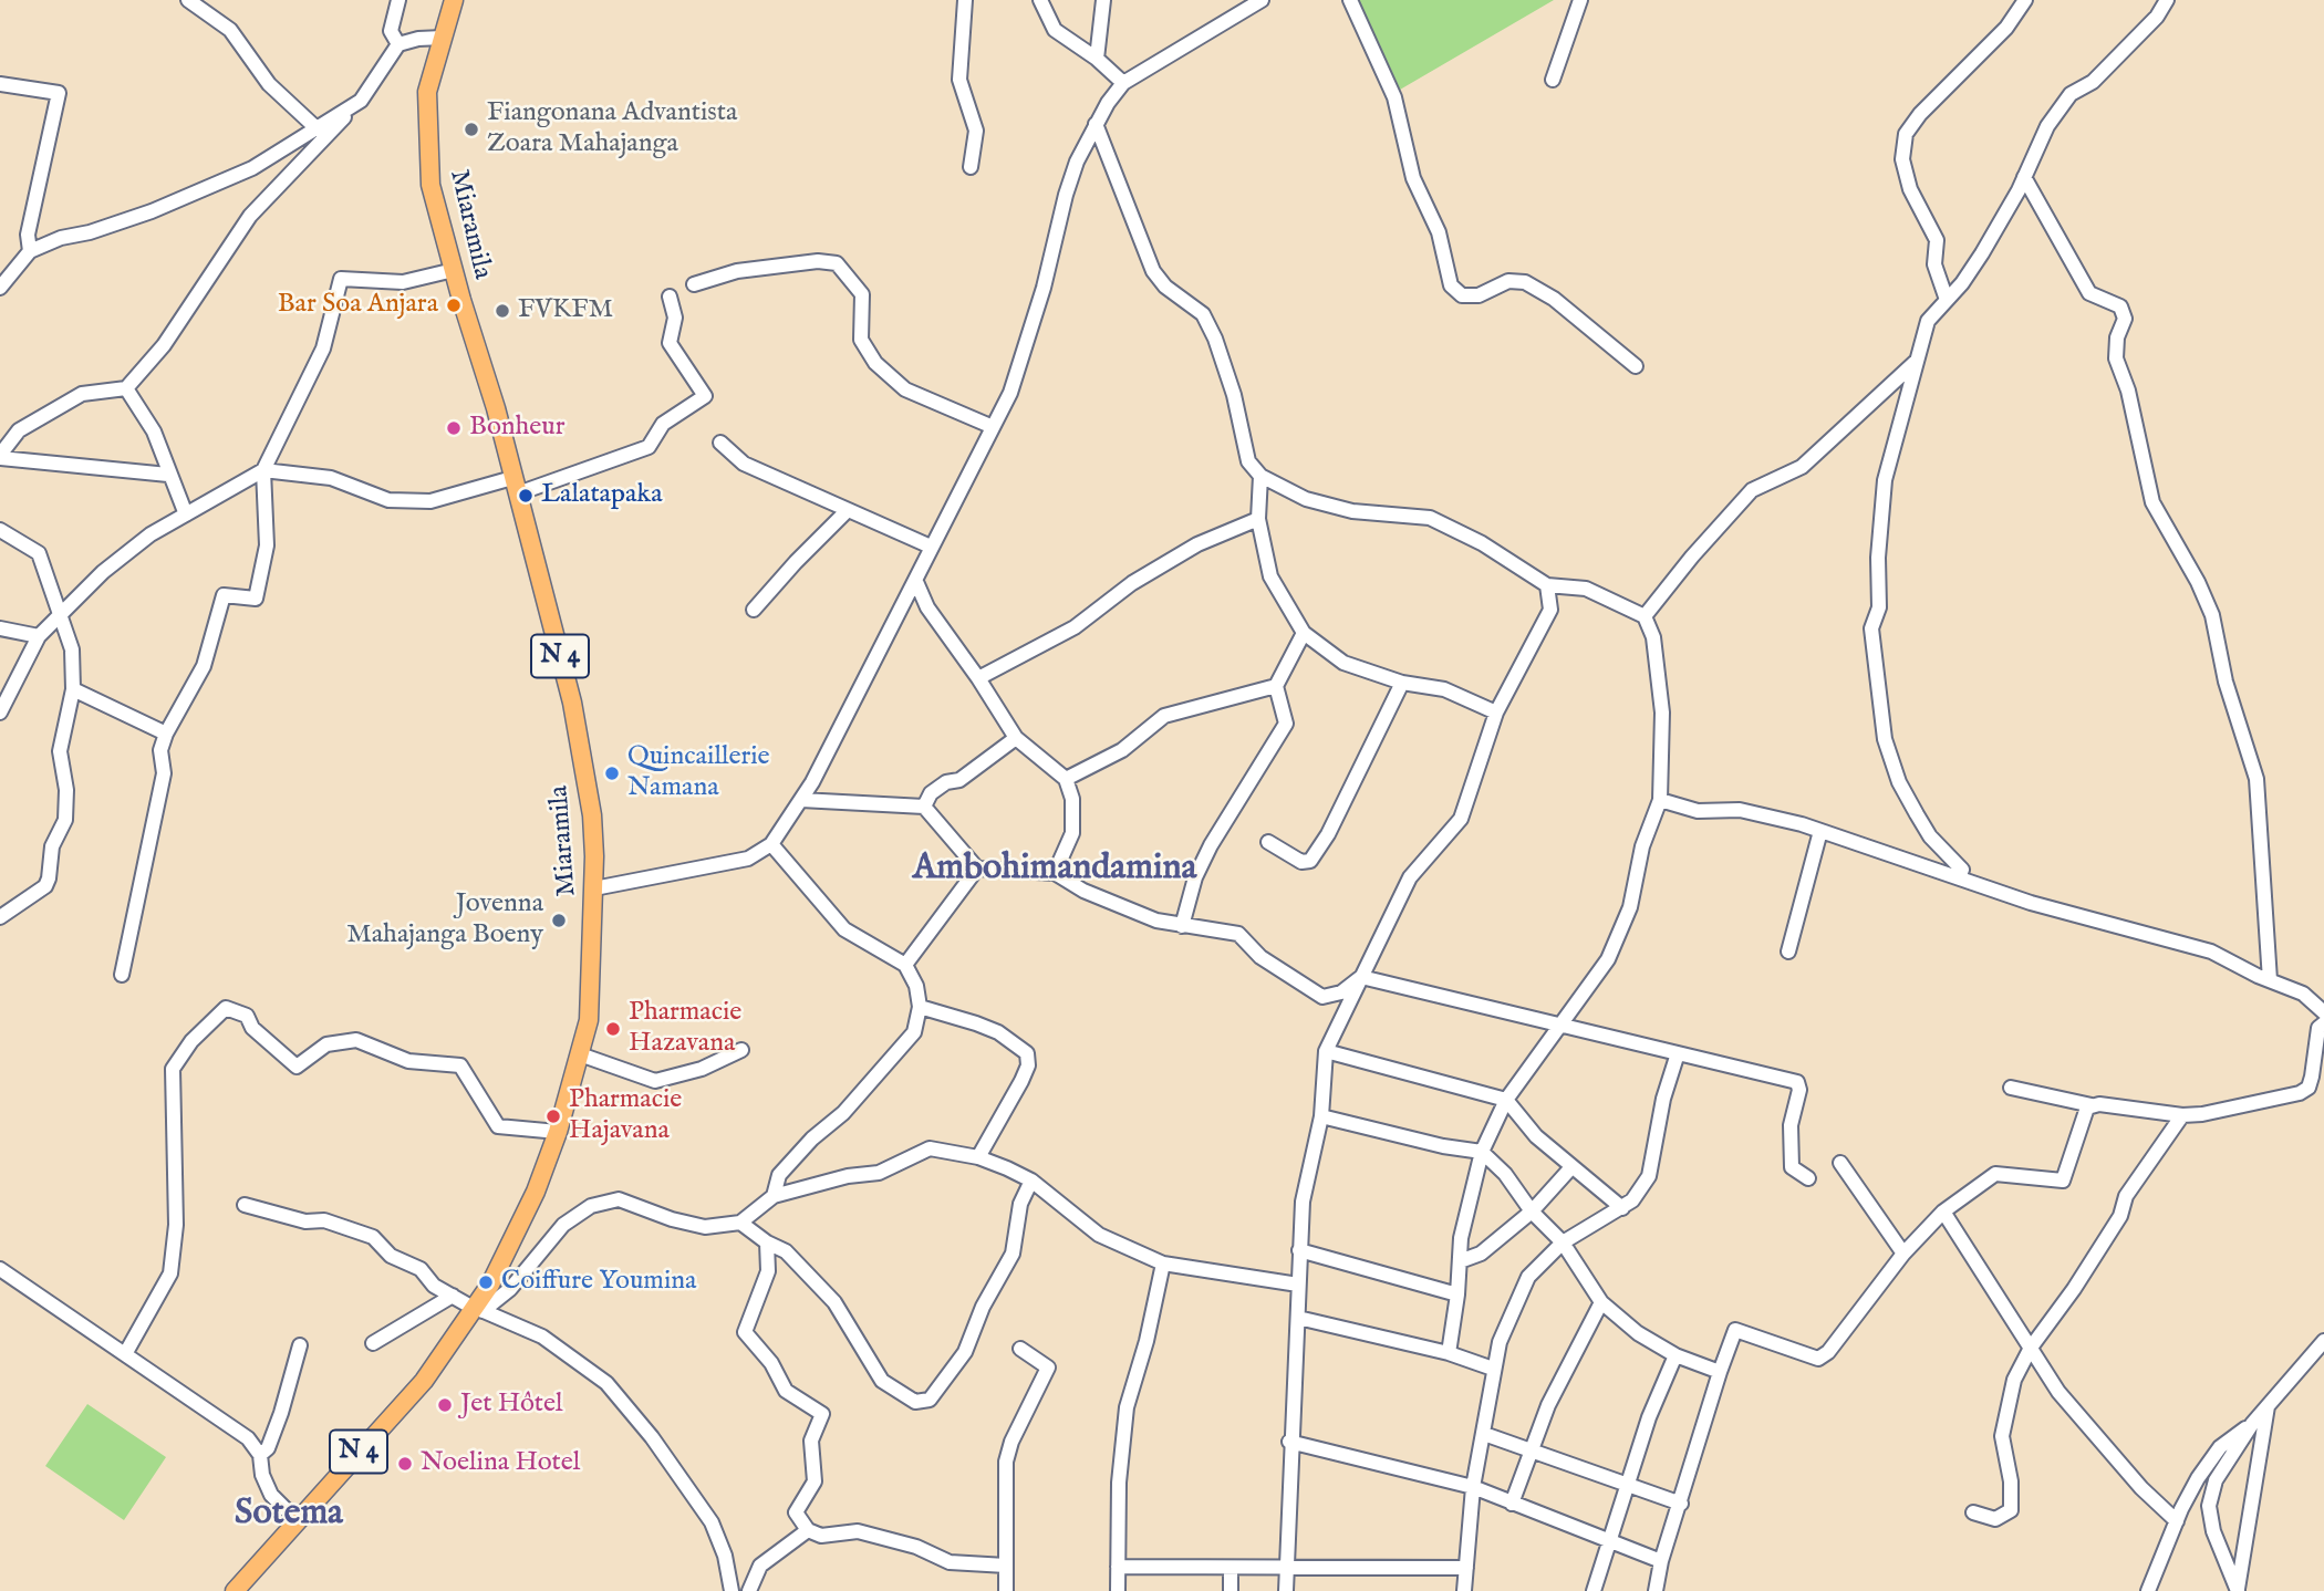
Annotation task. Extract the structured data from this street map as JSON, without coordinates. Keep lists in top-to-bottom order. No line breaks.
{"streets":{"main road":["Miaramila","N 4"]},"districts":["Ambohimandamina","Sotema"],"places":["Fiangonana Advantista Zoara Mahajanga","Bar Soa Anjara","FVKFM","Bonheur","Lalatapaka","Quincaillerie Namana","Jovenna Mahajanga Boeny","Pharmacie Hazavana","Pharmacie Hajavana","Coiffure Youmina","Jet Hôtel","Noelina Hotel"]}
